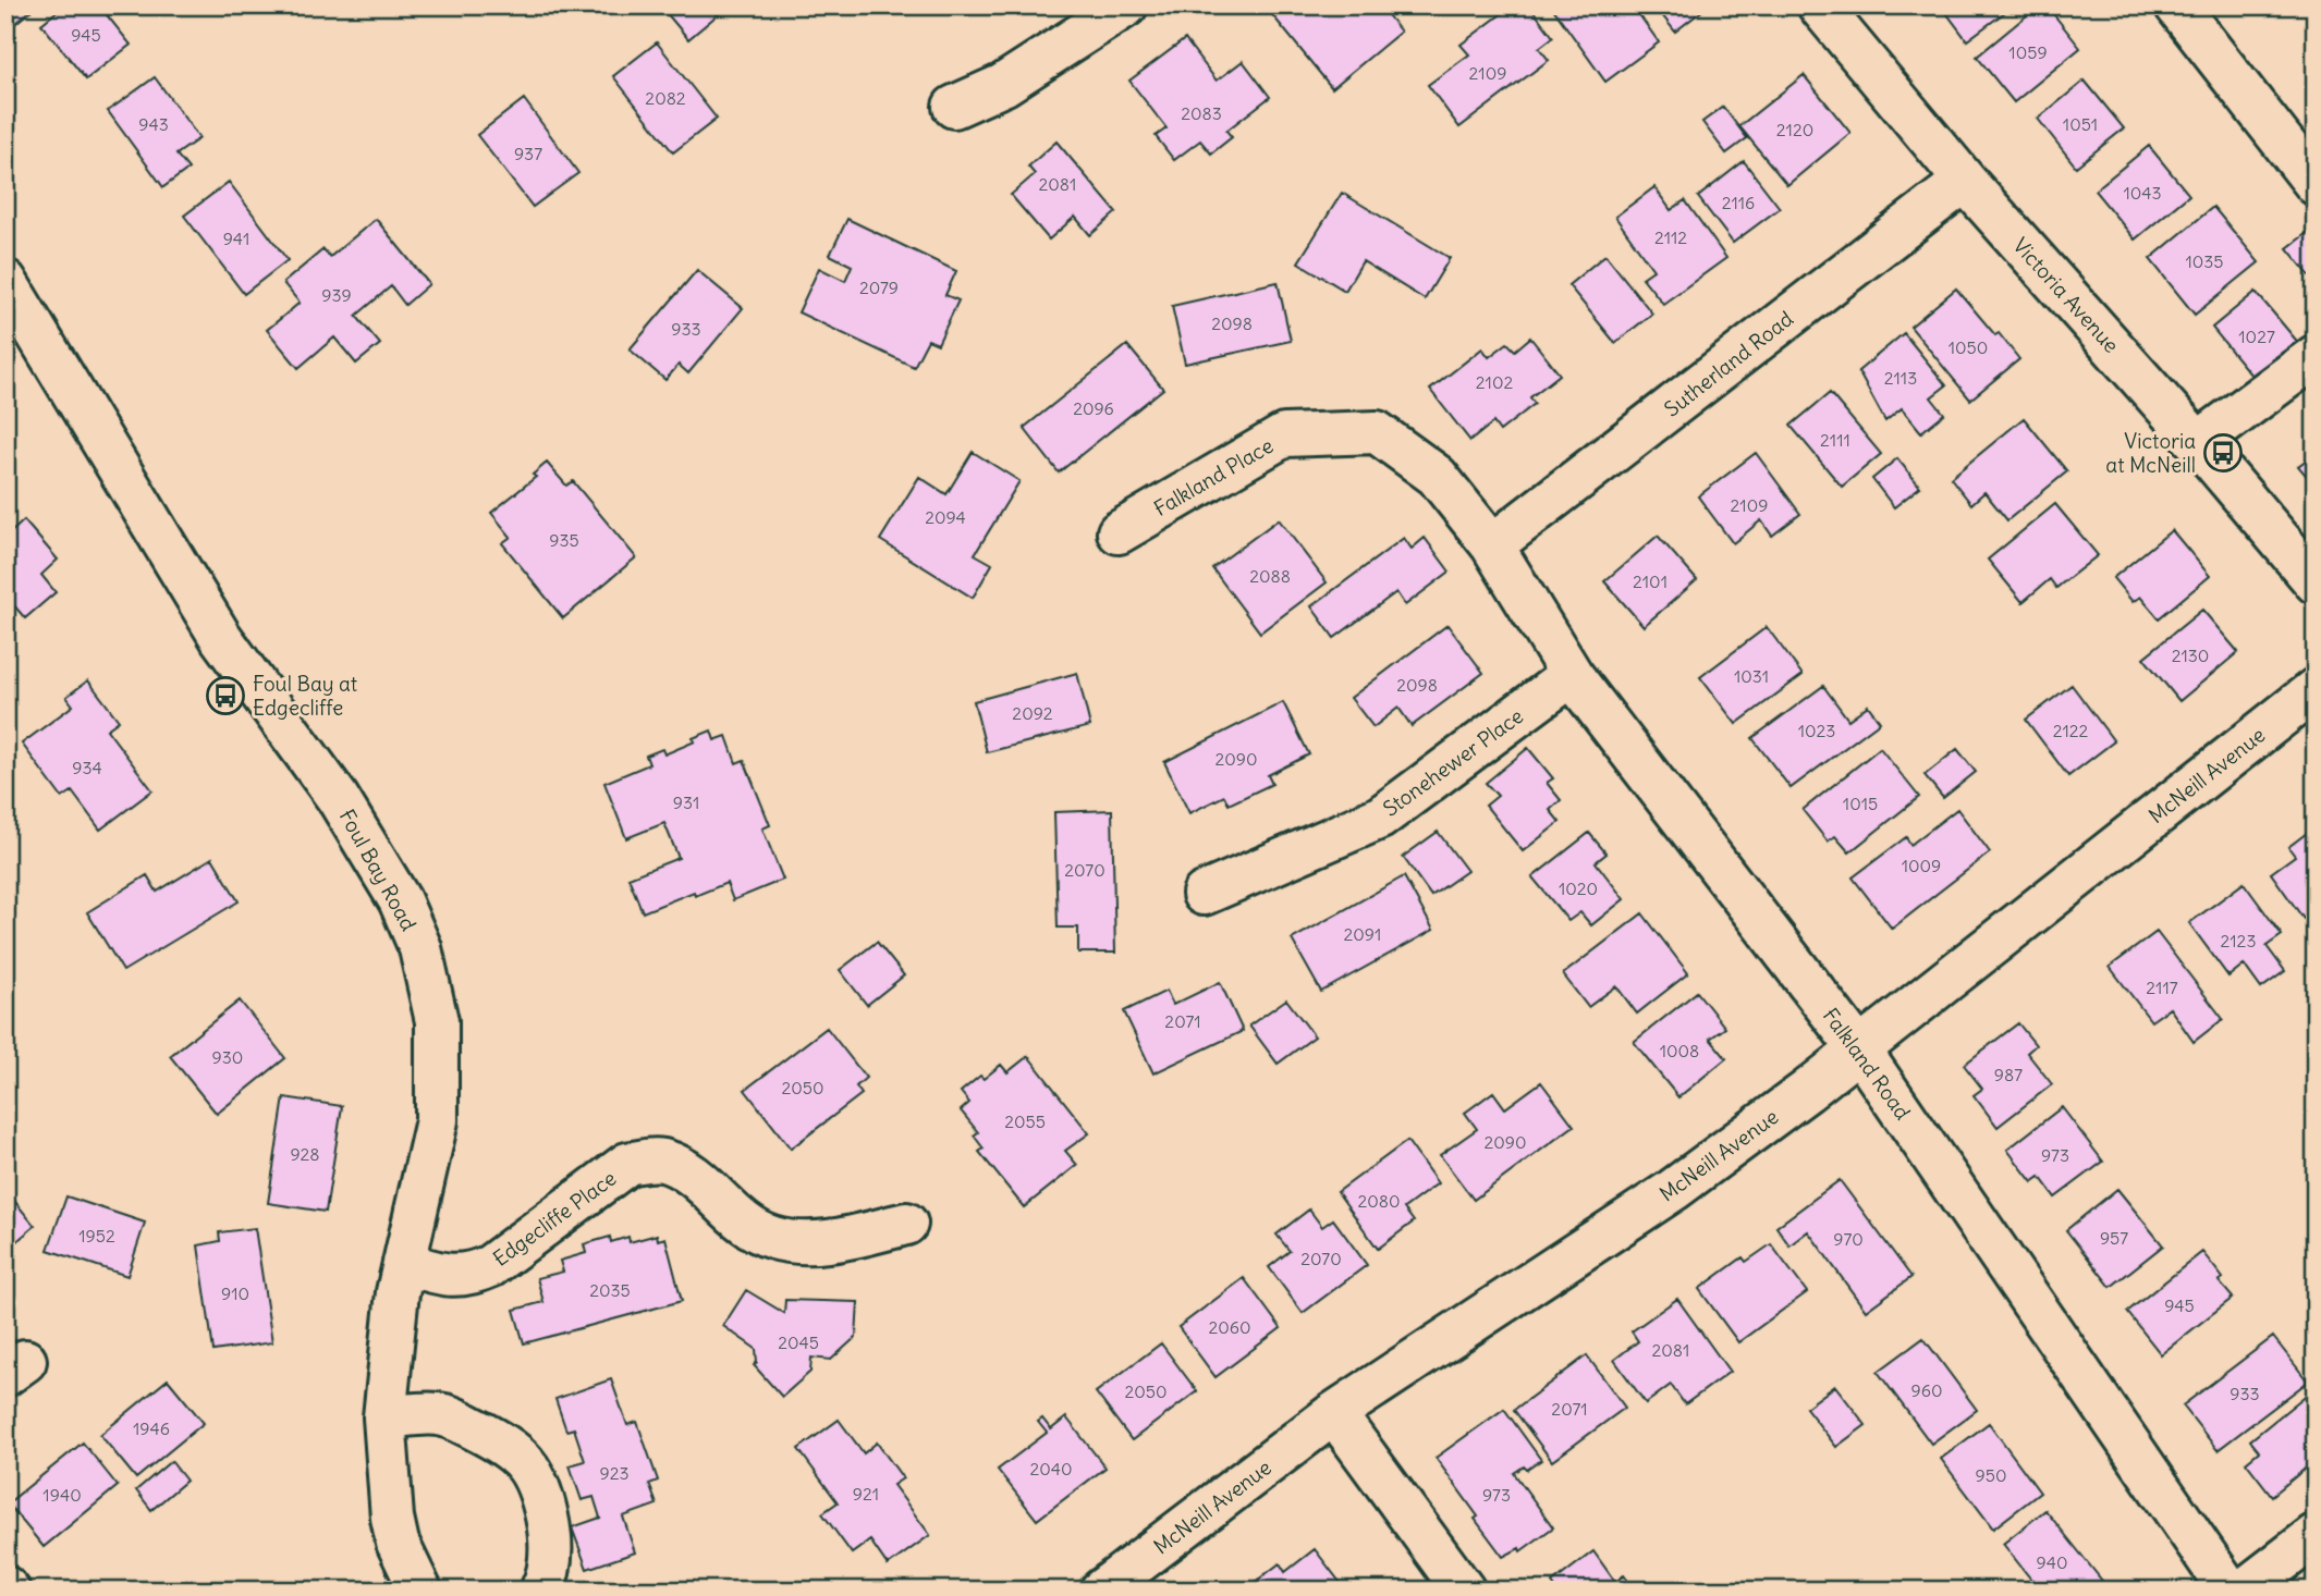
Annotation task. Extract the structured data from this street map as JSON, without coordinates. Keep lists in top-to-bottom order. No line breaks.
{"streets":{"street":["Victoria Avenue","Sutherland Road","Falkland Place","Stonehewer Place","McNeill Avenue","Foul Bay Road","Falkland Road","Edgecliffe Place"]},"crossings":[["Victoria Avenue","Sutherland Road"],["Sutherland Road","Falkland Place"],["Sutherland Road","Falkland Road"],["Falkland Place","Falkland Road"],["Stonehewer Place","Falkland Road"],["McNeill Avenue","Falkland Road"],["Foul Bay Road","Edgecliffe Place"]],"places":{"bus stop":["Victoria at McNeill","Foul Bay at Edgecliffe"]},"house_numbers":["945","1059","2109","2082","2083","943","1051","2120","937","2081","1043","2116","2112","941","1035","2079","939","2098","933","1027","1050","2113","2102","2096","2111","2109","2094","935","2088","2101","2130","1031","2098","2092","1023","2122","2090","934","931","1015","1009","2070","1020","2091","2123","2117","2071","1008","930","987","2050","2055","2090","928","973","2080","1952","957","970","2070","2035","910","945","2060","2045","2081","960","2050","933","2071","1946","2040","923","950","921","1940","973","940"]}
